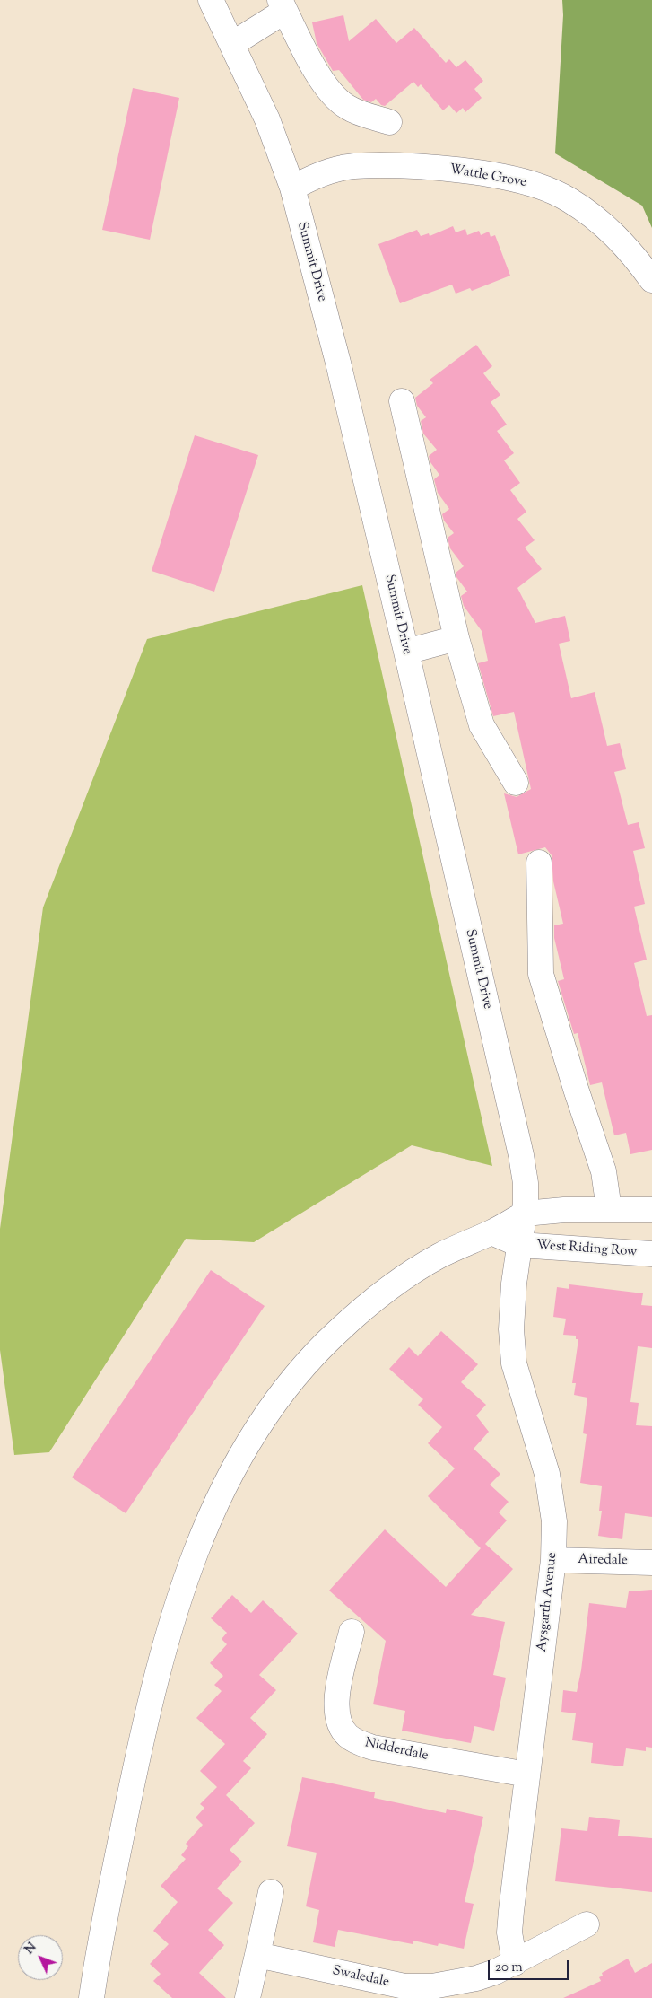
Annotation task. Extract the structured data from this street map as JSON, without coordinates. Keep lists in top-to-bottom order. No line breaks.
{"streets":{"street":["Wattle Grove","Summit Drive","West Riding Row","Airedale","Aysgarth Avenue","Nidderdale","Swaledale"]},"crossings":[["Wattle Grove","Summit Drive"],["Summit Drive","West Riding Row"],["Summit Drive","Aysgarth Avenue"],["West Riding Row","Aysgarth Avenue"],["Airedale","Aysgarth Avenue"],["Aysgarth Avenue","Nidderdale"],["Aysgarth Avenue","Swaledale"]],"scale_bar":"20 m","north":"top left"}
